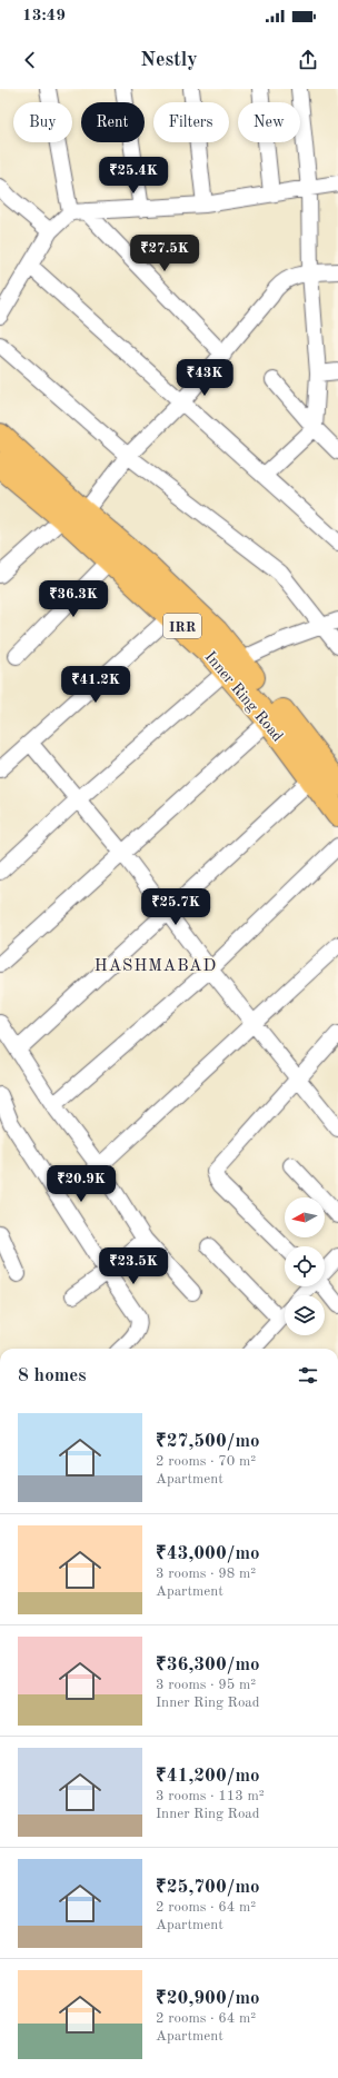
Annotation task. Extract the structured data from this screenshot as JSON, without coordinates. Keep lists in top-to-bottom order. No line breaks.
{"streets":{"highway":["IRR","Inner Ring Road"]},"districts":["HASHMABAD"],"north":"left","page":{"status":"13:49","header":"Nestly","chip":["Buy","Rent","Filters","New"],"price":["₹25.4K","₹27.5K","₹43K","₹36.3K","₹41.2K","₹25.7K","₹20.9K","₹23.5K"],"heading":"8 homes","list":[{"name":"₹27,500/mo","note":"2 rooms · 70 m² · Apartment"},{"name":"₹43,000/mo","note":"3 rooms · 98 m² · Apartment"},{"name":"₹36,300/mo","note":"3 rooms · 95 m² · Inner Ring Road"},{"name":"₹41,200/mo","note":"3 rooms · 113 m² · Inner Ring Road"},{"name":"₹25,700/mo","note":"2 rooms · 64 m² · Apartment"},{"name":"₹20,900/mo","note":"2 rooms · 64 m² · Apartment"}]}}
